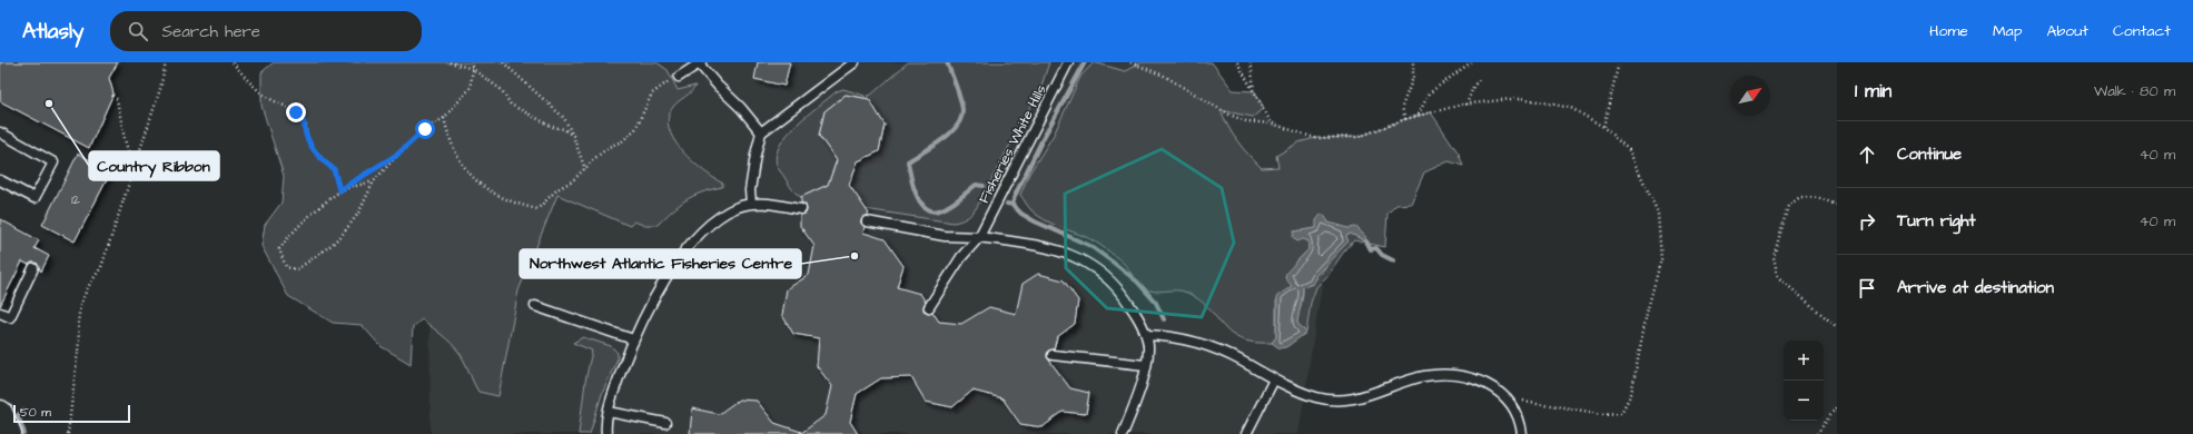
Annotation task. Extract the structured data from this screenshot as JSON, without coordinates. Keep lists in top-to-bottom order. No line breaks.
{"streets":{"lane":["Fisheries White Hills"]},"places":["Country Ribbon","Northwest Atlantic Fisheries Centre"],"house_numbers":["12"],"scale_bar":"50 m","north":"top right","page":{"header":"Atlasly","search":"Search here","nav":["Home","Map","About","Contact"],"heading":["1 min","Walk · 80 m"],"list":[["Continue","40 m"],["Turn right","40 m"],"Arrive at destination"],"map_buttons":["+","−"],"scale":"50 m"}}
